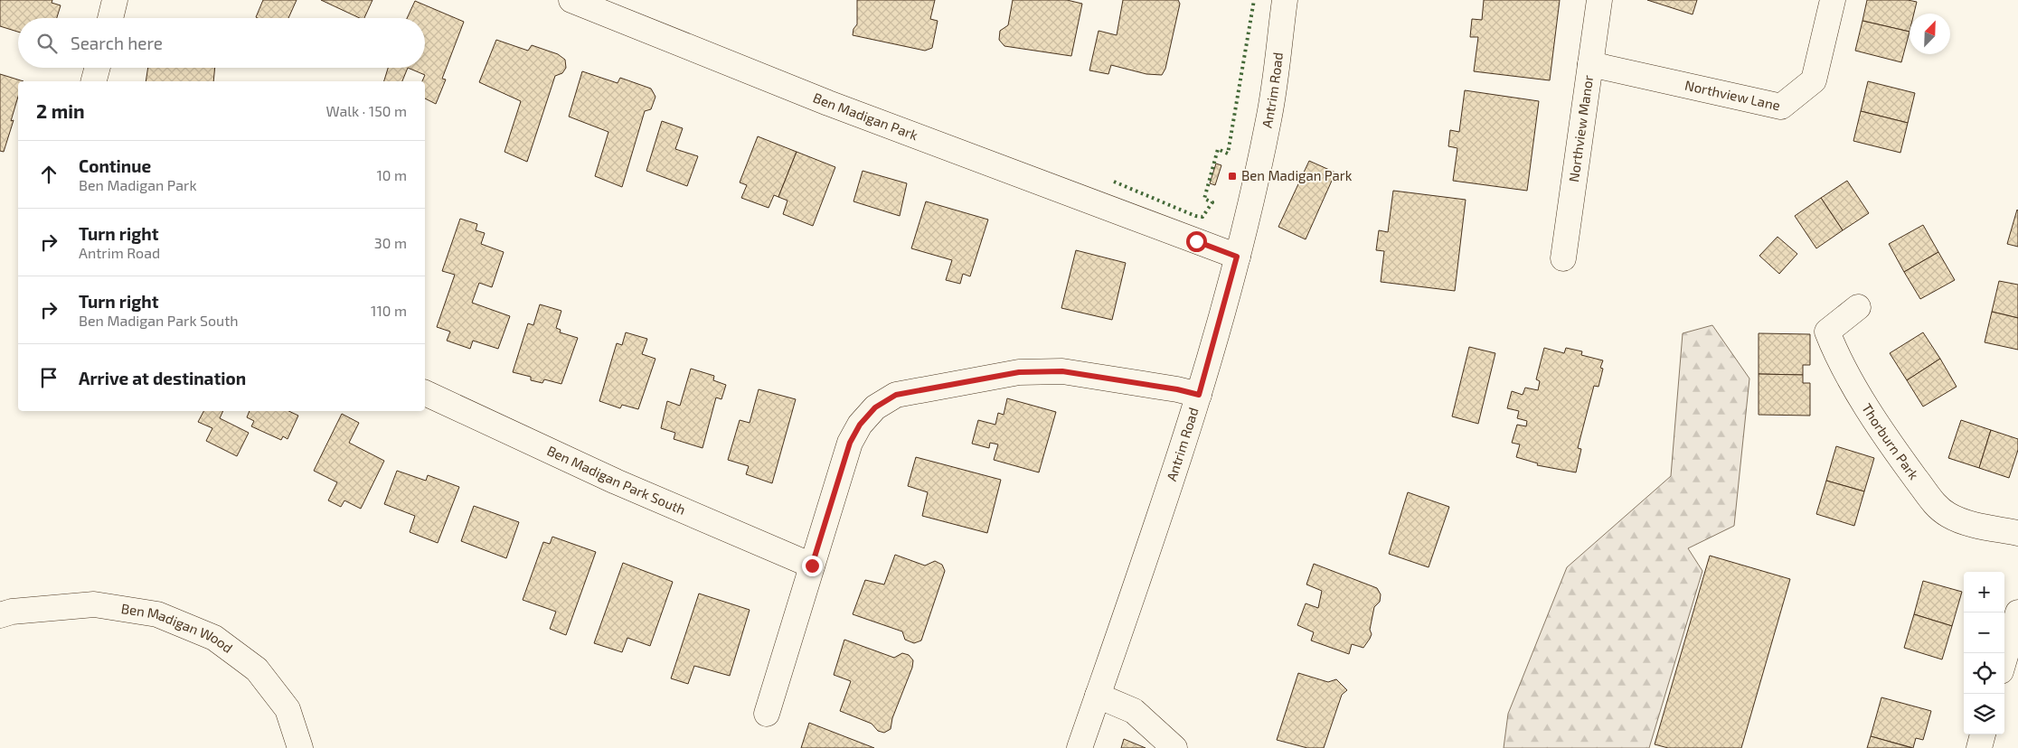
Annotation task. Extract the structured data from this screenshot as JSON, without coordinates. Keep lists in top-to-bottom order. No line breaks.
{"streets":{"street":["Antrim Road","Northview Lane","Ben Madigan Park","Northview Manor","Thorburn Park","Ben Madigan Park South","Ben Madigan Wood"]},"crossings":[["Antrim Road","Ben Madigan Park"],["Northview Lane","Northview Manor"]],"places":{"transit":["Ben Madigan Park"]},"north":"top right","page":{"search":"Search here","heading":["2 min","Walk · 150 m"],"list":[["Continue","Ben Madigan Park","10 m"],["Turn right","Antrim Road","30 m"],["Turn right","Ben Madigan Park South","110 m"],"Arrive at destination"],"map_buttons":["+","−"]}}
